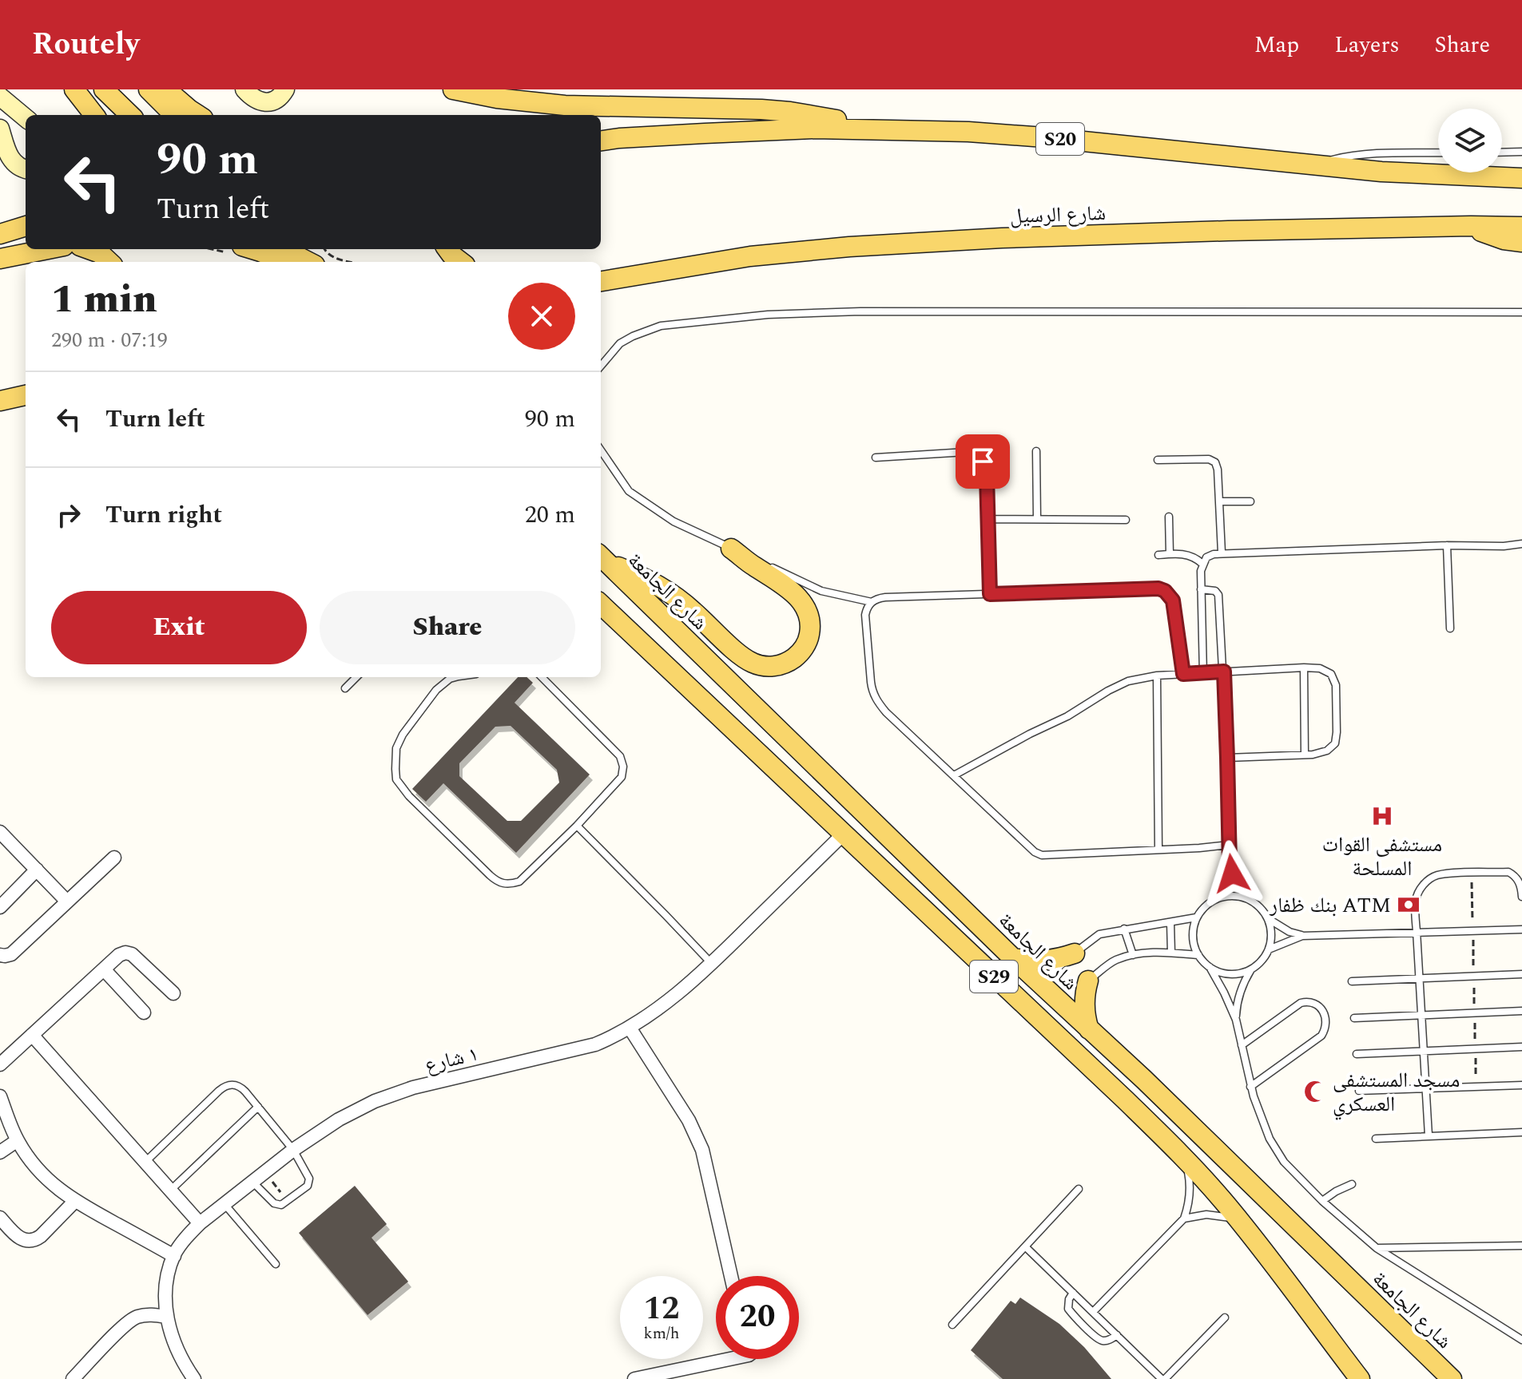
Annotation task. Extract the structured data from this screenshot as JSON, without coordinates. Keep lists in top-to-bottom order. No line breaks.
{"streets":{"main road":["S20","شارع الرسيل","شارع الجامعة","S29"],"street":["١ شارع"]},"crossings":[["S29","١ شارع"]],"places":{"hospital":["مستشفى القوات المسلحة"],"bank":["بنك ظفار ATM"],"mosque":["مسجد المستشفى العسكري"]},"page":{"header":"Routely","nav":["Map","Layers","Share"],"turn":["90 m","Turn left"],"heading":["1 min","290 m · 07:19"],"list":[{"name":"Turn left","value":"90 m"},{"name":"Turn right","value":"20 m"}],"buttons":["Exit","Share"],"speed":"12 km/h","limit":"20"}}
